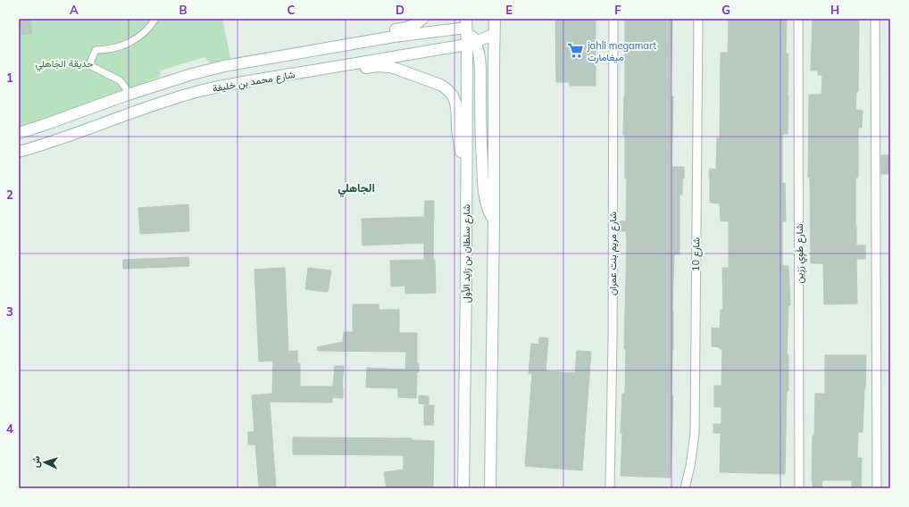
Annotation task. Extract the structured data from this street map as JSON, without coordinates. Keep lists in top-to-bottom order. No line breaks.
{"streets":{"main road":["شارع محمد بن خليفة","شارع سلطان بن زايد الأول"],"street":["شارع مريم بنت عمران","شارع طَوِي رَزِين","شارع 10"]},"crossings":[["شارع محمد بن خليفة","شارع سلطان بن زايد الأول"]],"districts":["الجاهلي"],"parks":["حديقة الجَاهلِي"],"places":{"supermarket":["jahli megamart ميغامارت"]},"north":"left","grid":{"columns":["A","B","C","D","E","F","G","H"],"rows":["1","2","3","4"]}}
